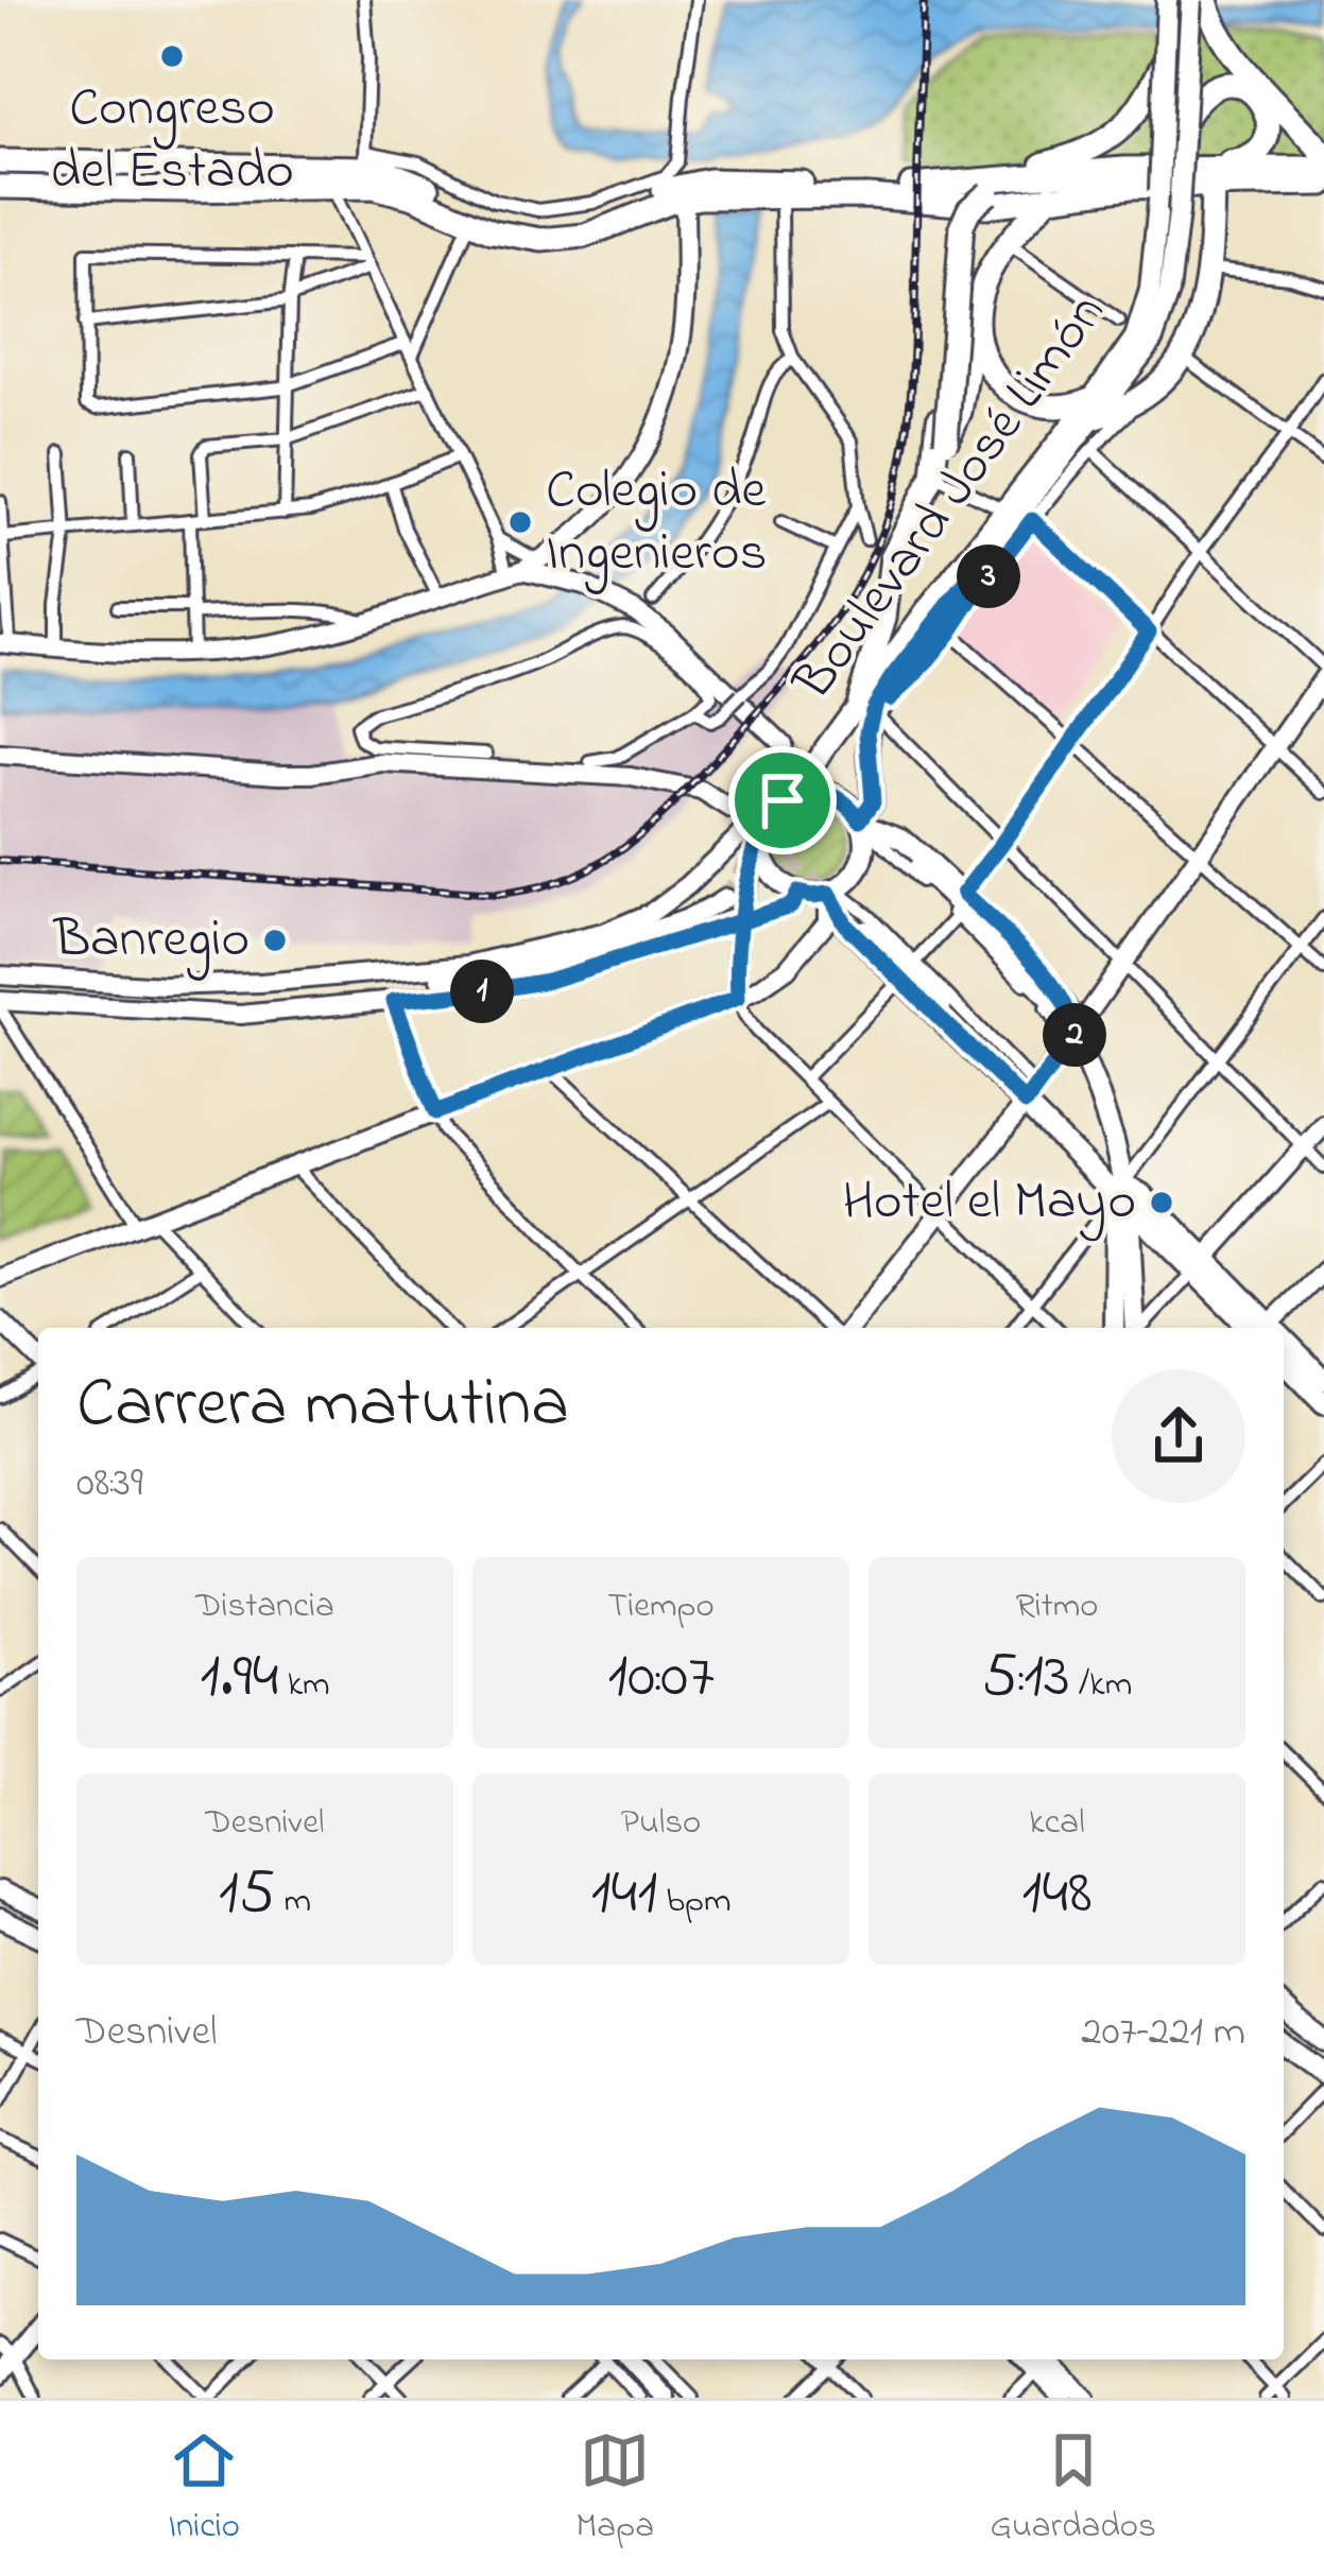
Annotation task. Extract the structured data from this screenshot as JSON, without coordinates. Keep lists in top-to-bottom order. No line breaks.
{"streets":{"main road":["Boulevard José Limón"]},"places":["Congreso del Estado","Colegio de Ingenieros","Banregio","Hotel el Mayo"],"page":{"pins":["3","1","2"],"heading":["Carrera matutina","08:39"],"stats":[["Distancia","1.94 km"],["Tiempo","10:07"],["Ritmo","5:13 /km"],["Desnivel","15 m"],["Pulso","141 bpm"],["kcal","148"]],"chart":["Desnivel","207–221 m"],"tabs":["Inicio","Mapa","Guardados"]}}
